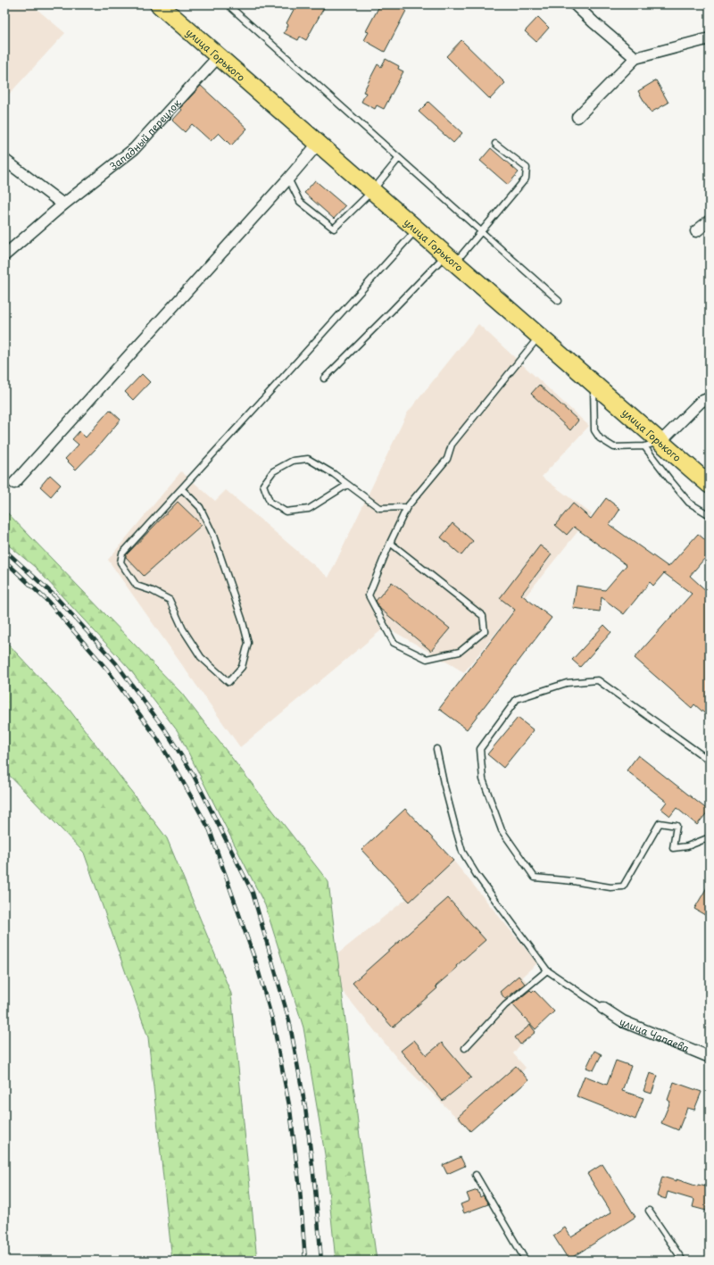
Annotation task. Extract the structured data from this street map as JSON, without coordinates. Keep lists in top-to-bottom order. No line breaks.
{"streets":{"main road":["улица Горького"],"street":["Западный переулок","улица Чапаева"]},"crossings":[["улица Горького","Западный переулок"]]}
